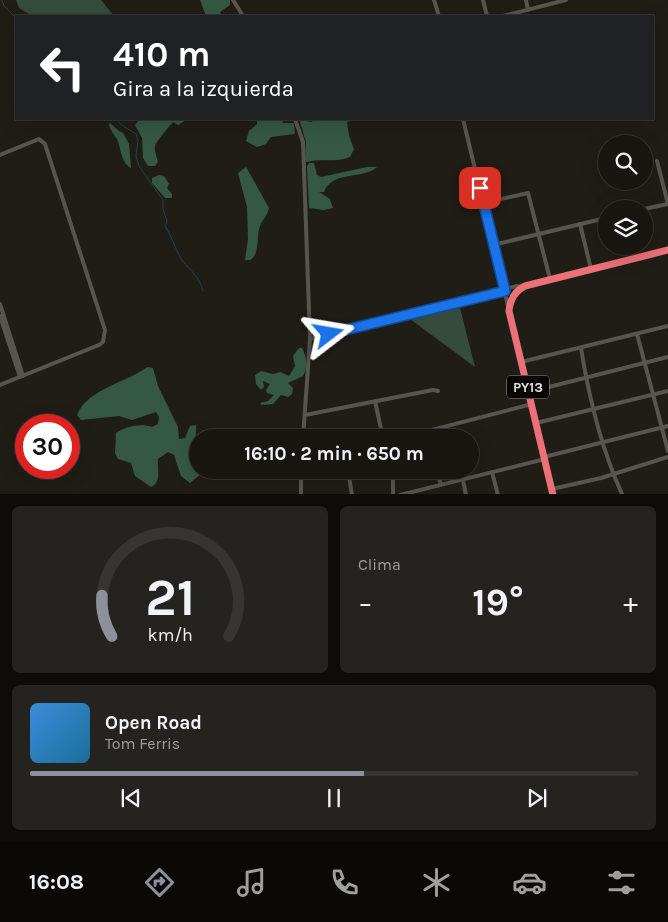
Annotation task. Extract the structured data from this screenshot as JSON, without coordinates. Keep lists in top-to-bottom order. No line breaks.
{"streets":{"highway":["PY13"]},"page":{"turn":["410 m","Gira a la izquierda"],"limit":"30","trip":"16:10 · 2 min · 650 m","tile":"Clima","heat":["−","19°","+"],"song":["Open Road","Tom Ferris"],"tabs":"16:08","gauge":["21","km/h"]}}
